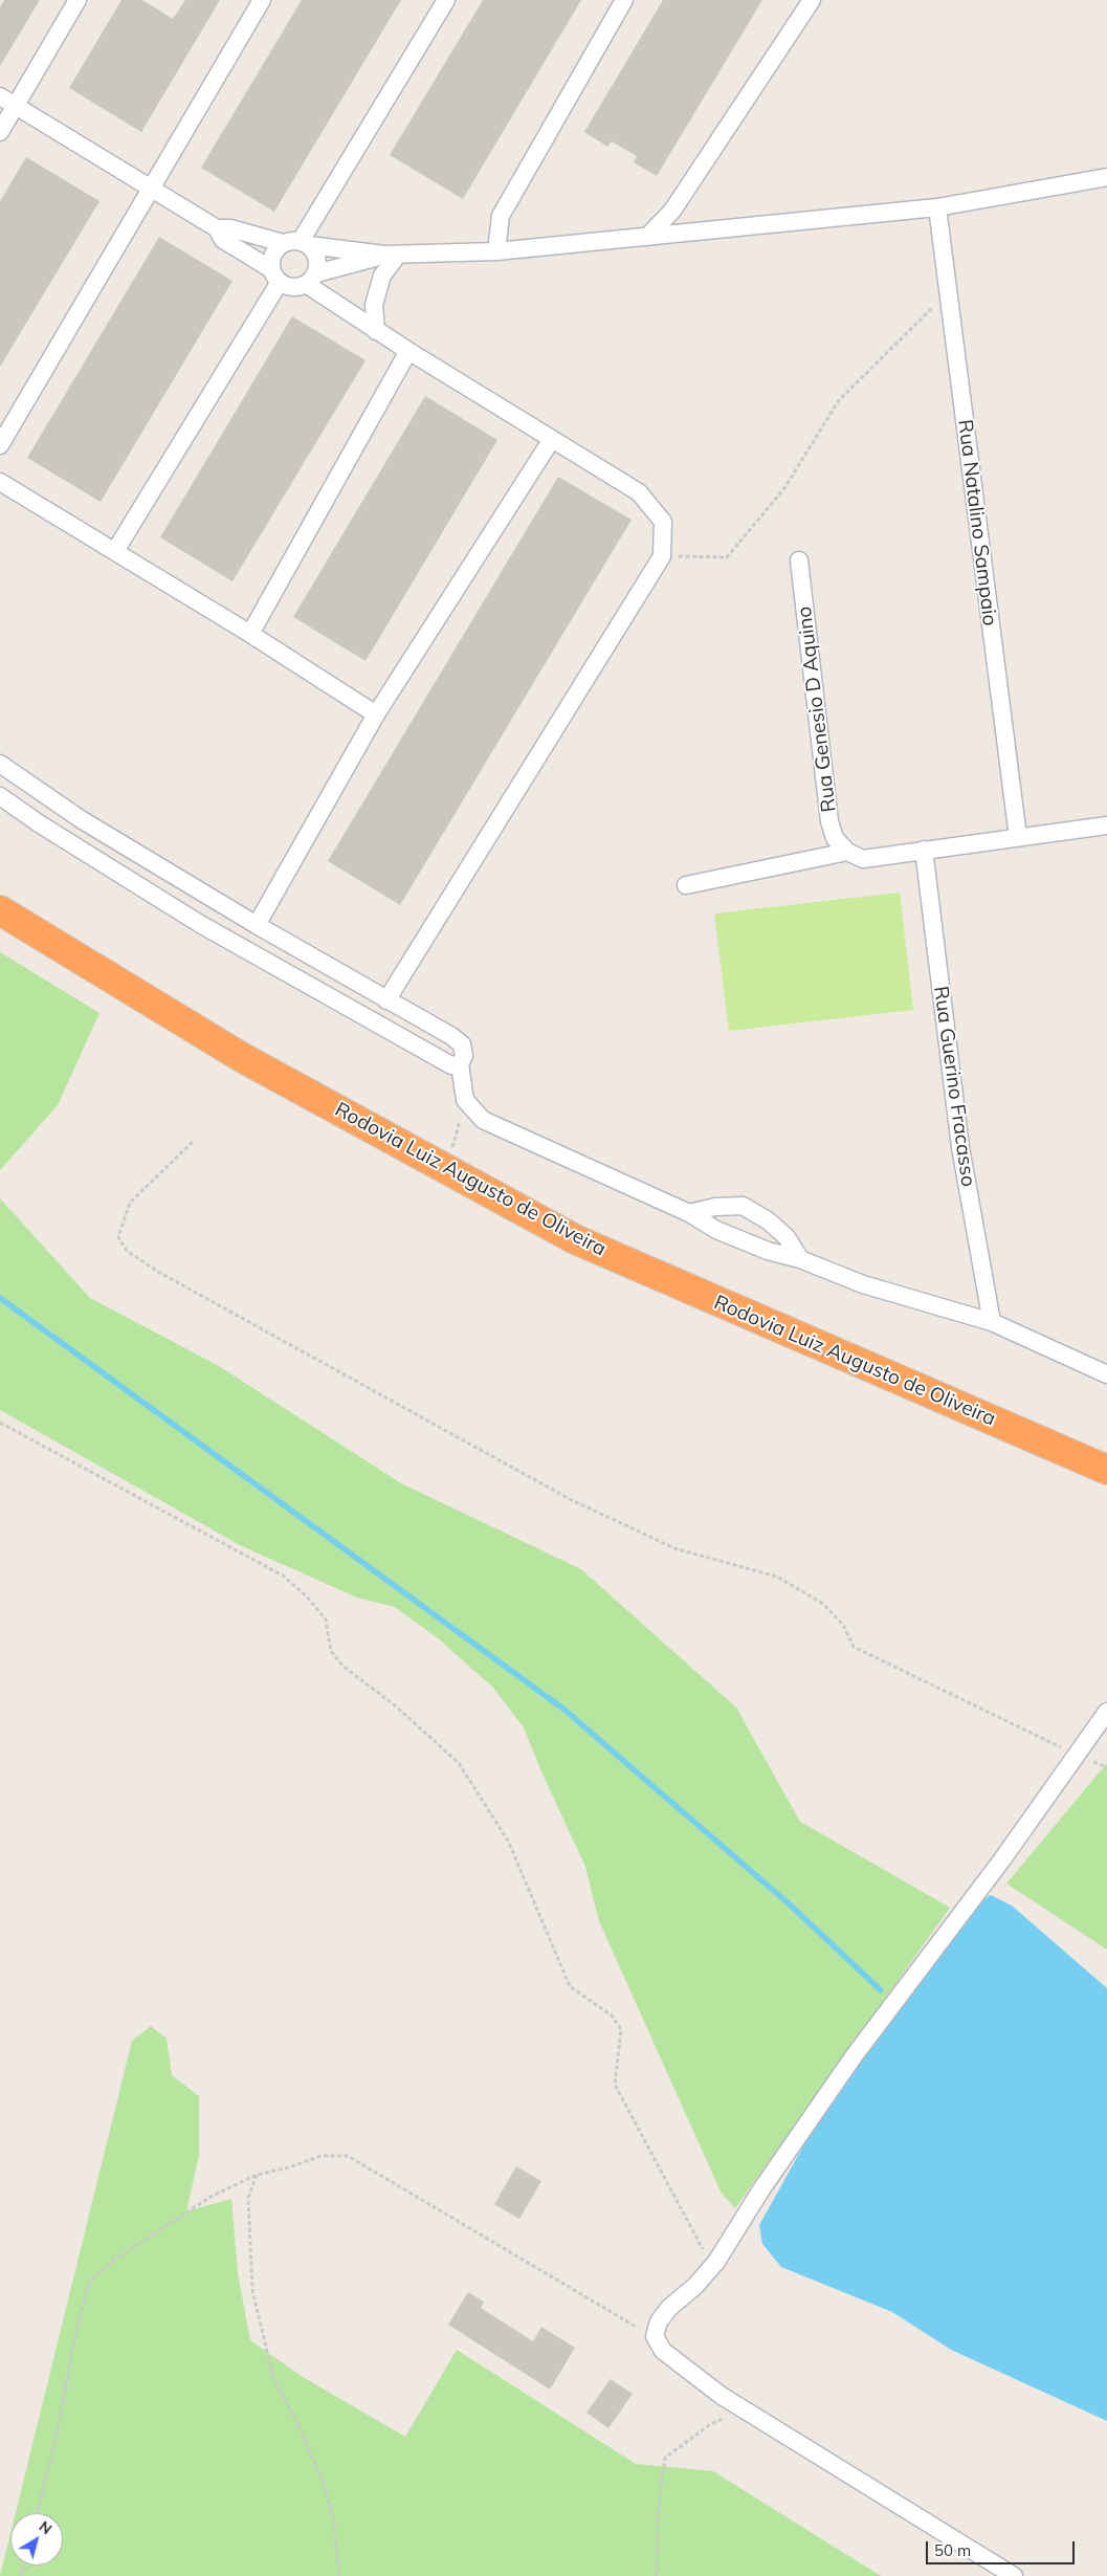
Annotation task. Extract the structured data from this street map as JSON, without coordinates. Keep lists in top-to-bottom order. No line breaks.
{"streets":{"highway":["Rodovia Luiz Augusto de Oliveira"],"street":["Rua Natalino Sampaio","Rua Genesio D Aquino","Rua Guerino Fracasso"]},"scale_bar":"50 m","north":"top right"}
